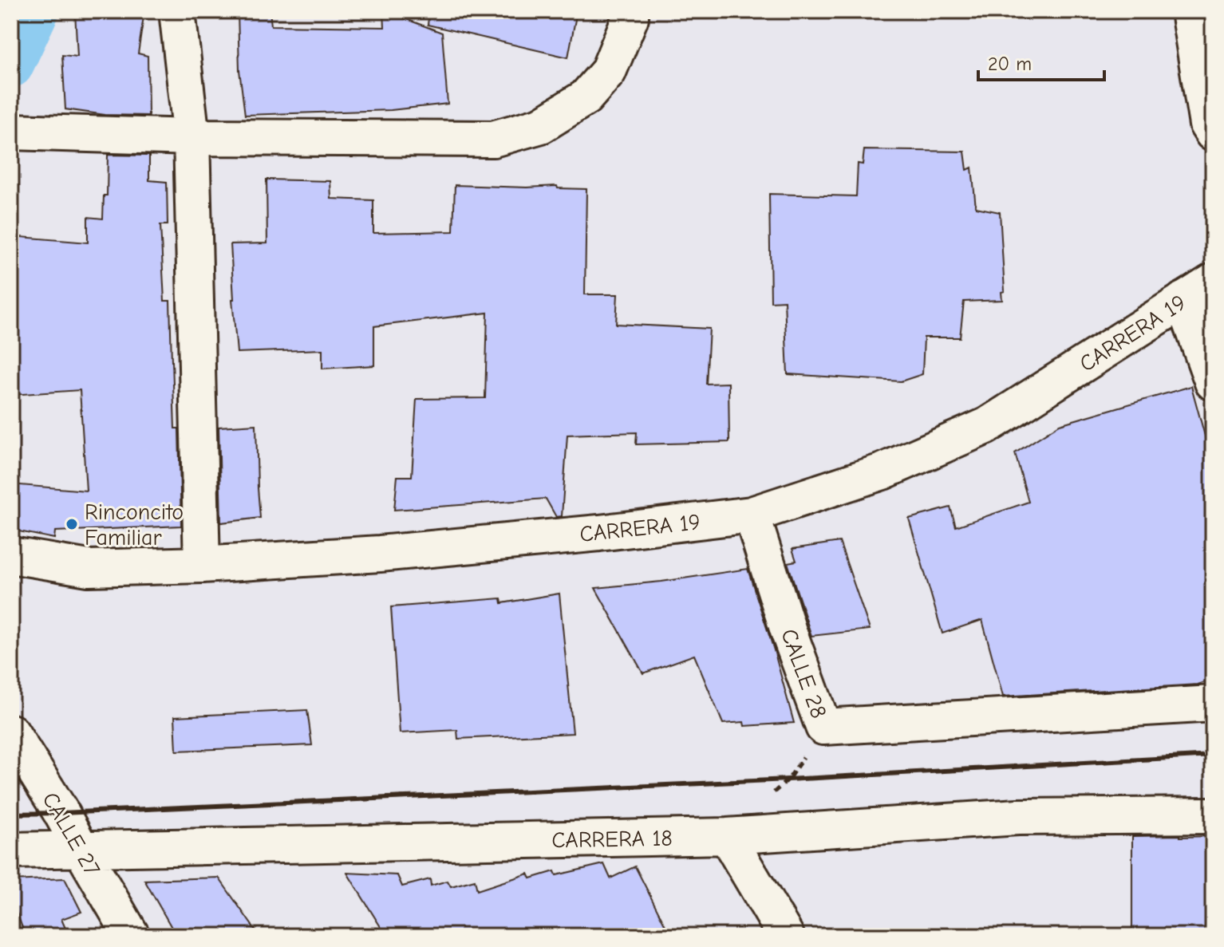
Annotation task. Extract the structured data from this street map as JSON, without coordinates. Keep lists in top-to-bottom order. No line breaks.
{"streets":{"street":["CARRERA 19","CALLE 28","CALLE 27","CARRERA 18"]},"crossings":[["CARRERA 19","CALLE 28"],["CALLE 27","CARRERA 18"]],"places":["Rinconcito Familiar"],"scale_bar":"20 m"}
